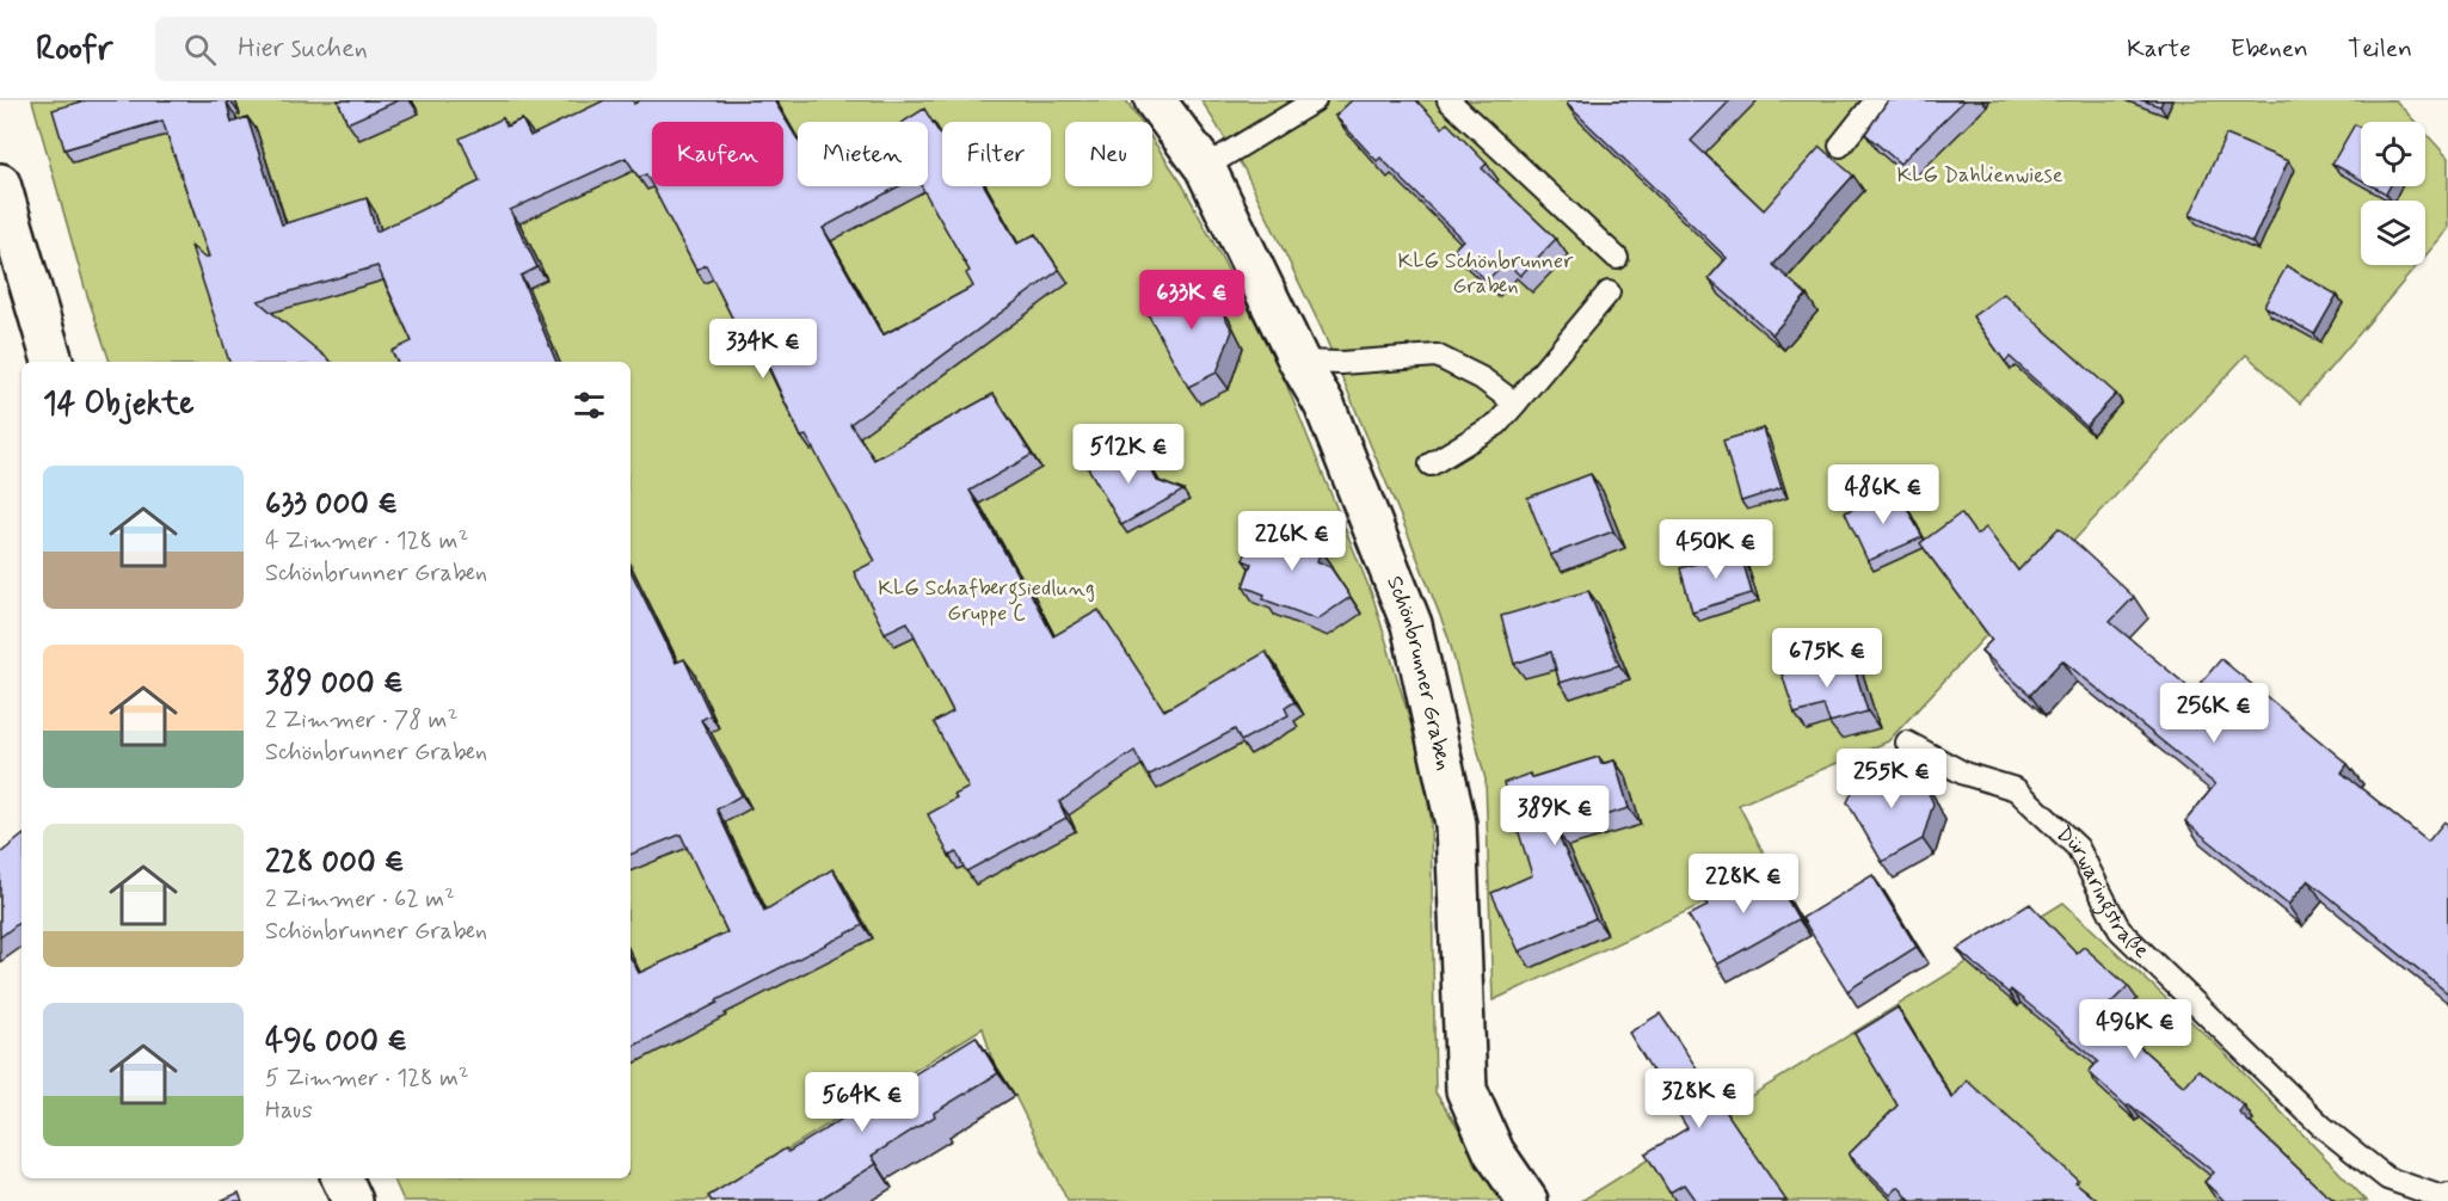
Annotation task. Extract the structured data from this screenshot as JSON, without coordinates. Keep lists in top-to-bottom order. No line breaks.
{"streets":{"street":["Schönbrunner Graben"],"lane":["Dürwaringstraße"]},"parks":["KLG Dahlienwiese","KLG Schönbrunner Graben","KLG Schafbergsiedlung Gruppe C"],"page":{"header":"Roofr","search":"Hier suchen","nav":["Karte","Ebenen","Teilen"],"chip":["Kaufen","Mieten","Filter","Neu"],"price":["633K €","334K €","512K €","486K €","226K €","450K €","675K €","256K €","255K €","389K €","228K €","496K €","328K €","564K €"],"heading":"14 Objekte","list":[{"name":"633 000 €","note":"4 Zimmer · 128 m² · Schönbrunner Graben"},{"name":"389 000 €","note":"2 Zimmer · 78 m² · Schönbrunner Graben"},{"name":"228 000 €","note":"2 Zimmer · 62 m² · Schönbrunner Graben"},{"name":"496 000 €","note":"5 Zimmer · 128 m² · Haus"}]}}
